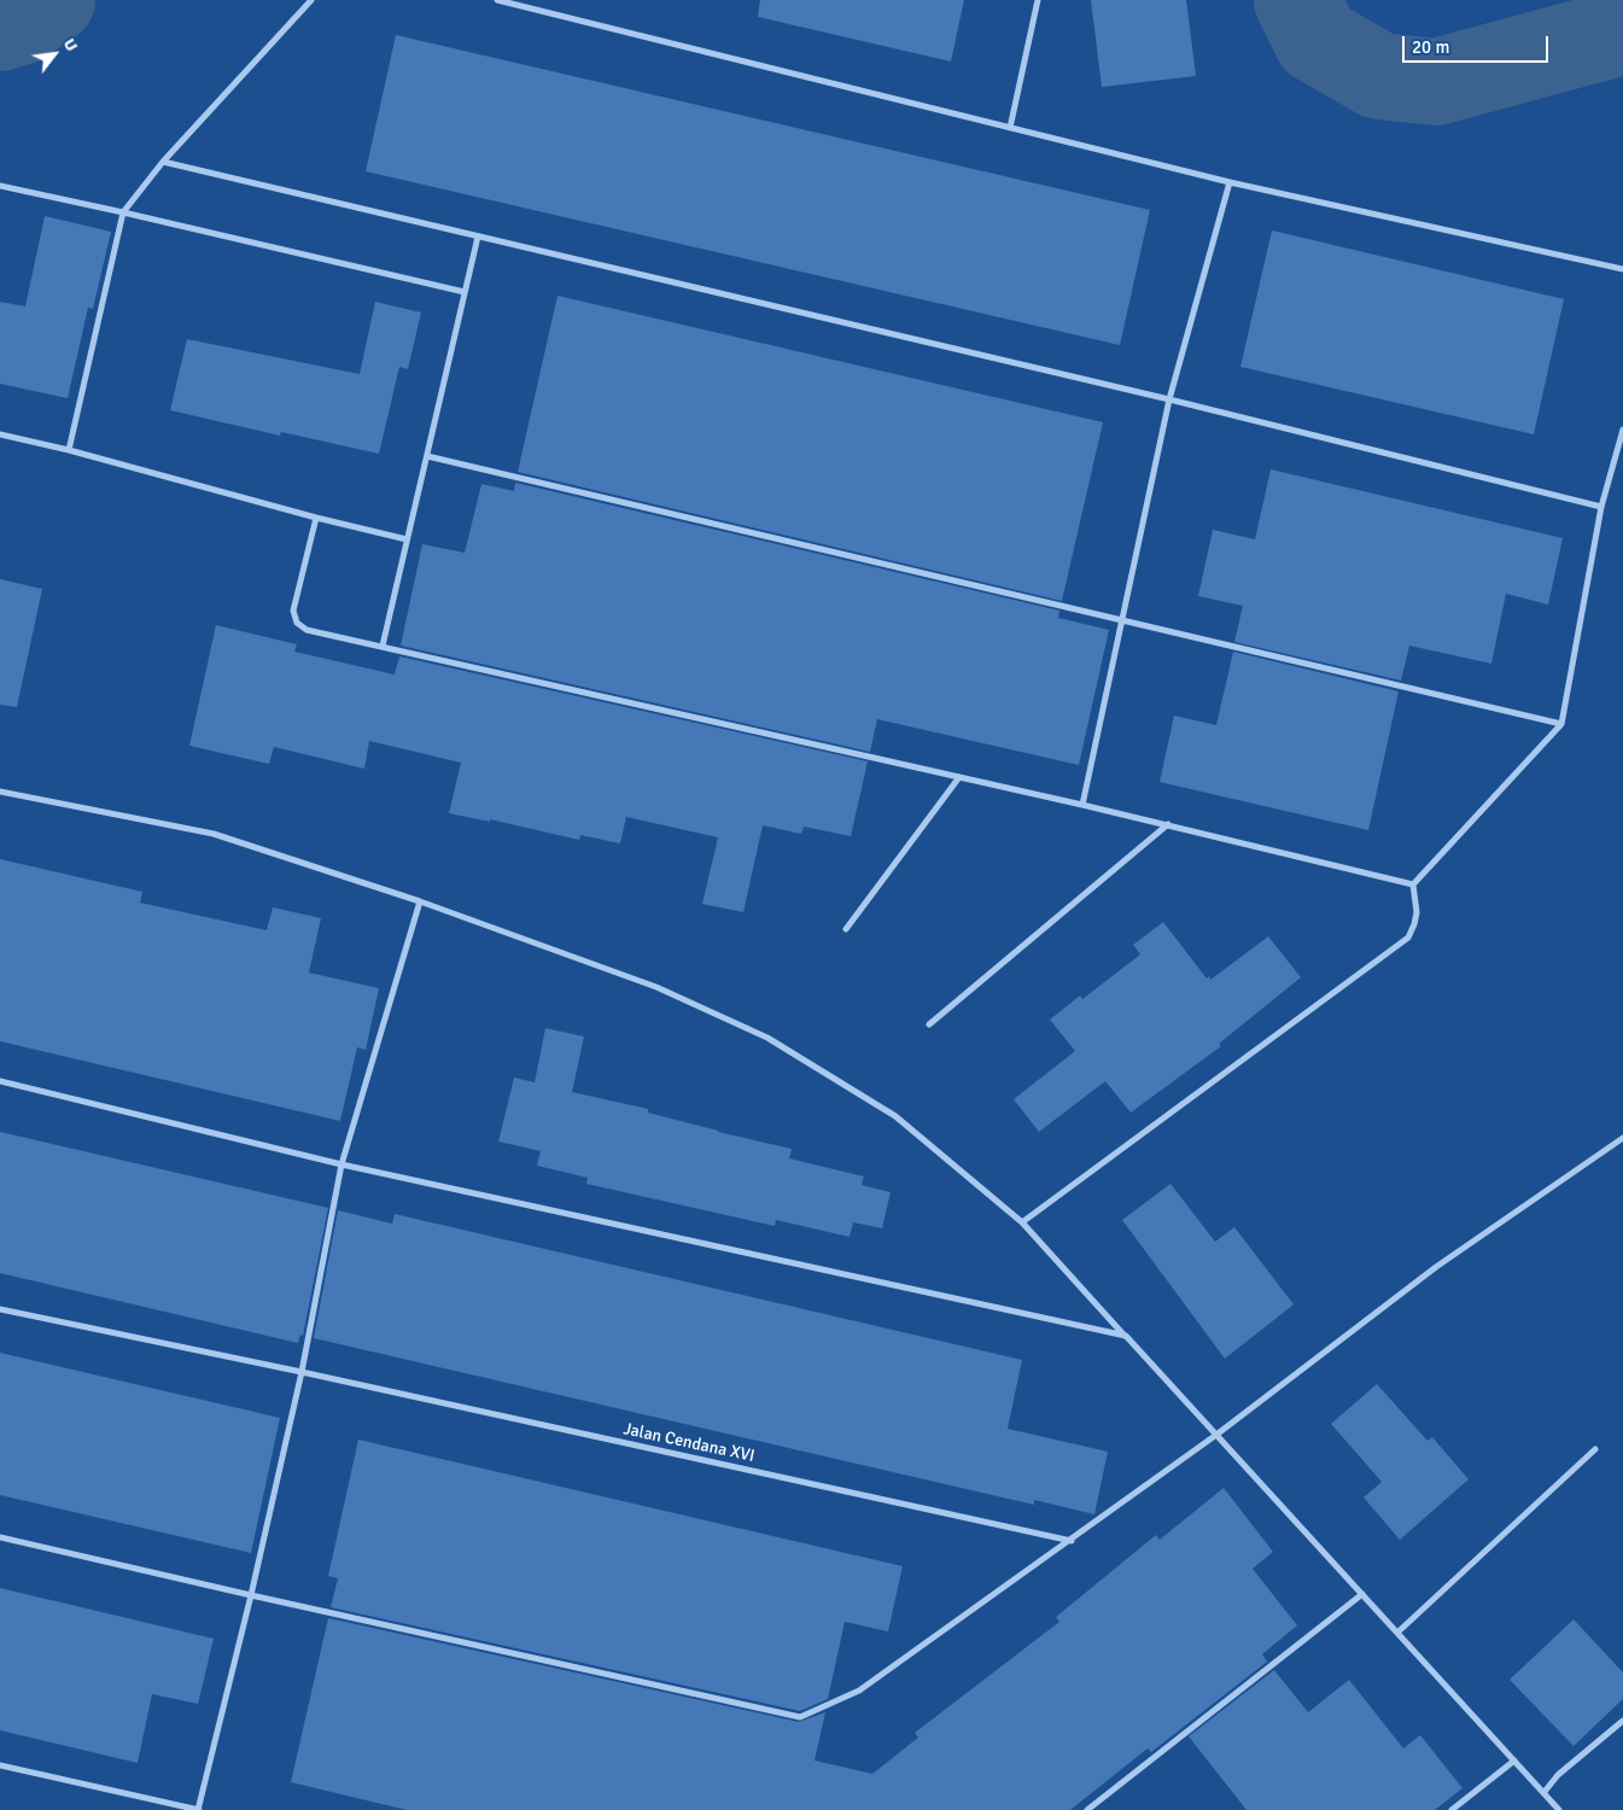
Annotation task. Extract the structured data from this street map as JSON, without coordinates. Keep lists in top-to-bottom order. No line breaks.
{"streets":{"street":["Jalan Cendana XVI"]},"scale_bar":"20 m","north":"top right"}
